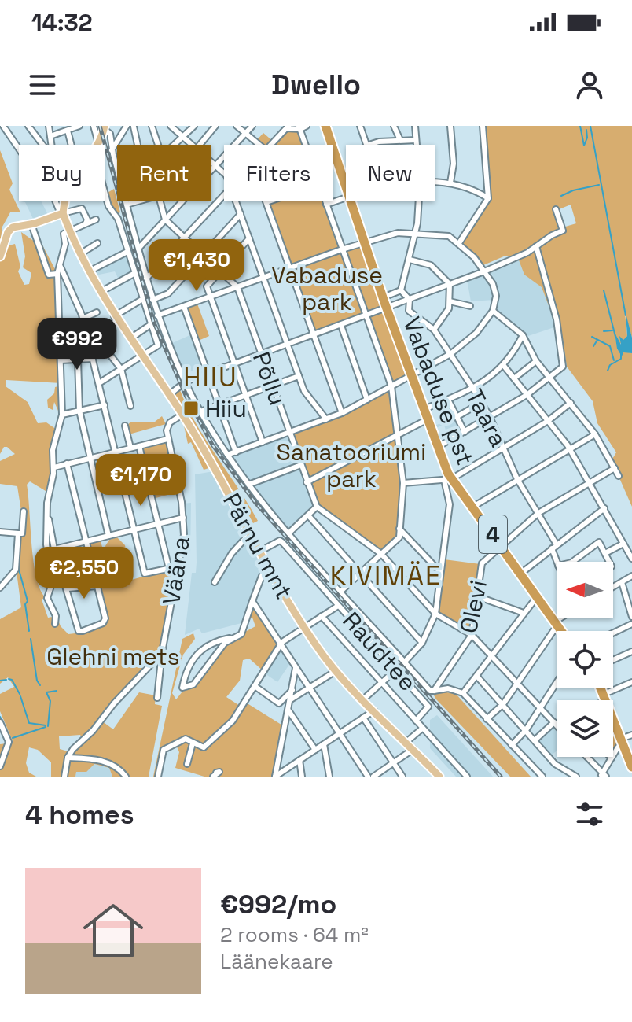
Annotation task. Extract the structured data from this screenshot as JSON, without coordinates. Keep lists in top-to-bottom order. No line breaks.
{"streets":{"highway":["Vabaduse pst","4"],"main road":["Pärnu mnt"],"street":["Põllu","Taara","Vääna","Olevi","Raudtee"]},"crossings":[["Vabaduse pst","Olevi"],["Taara","Olevi"],["Pärnu mnt","Raudtee"],["Olevi","Raudtee"]],"districts":["HIIU","KIVIMÄE"],"parks":["Vabaduse park","Sanatooriumi park","Glehni mets"],"places":{"transit":["Hiiu"]},"north":"left","page":{"status":"14:32","header":"Dwello","chip":["Buy","Rent","Filters","New"],"price":["€1,430","€992","€1,170","€2,550"],"heading":"4 homes","list":[{"name":"€992/mo","note":"2 rooms · 64 m² · Läänekaare"}]}}
